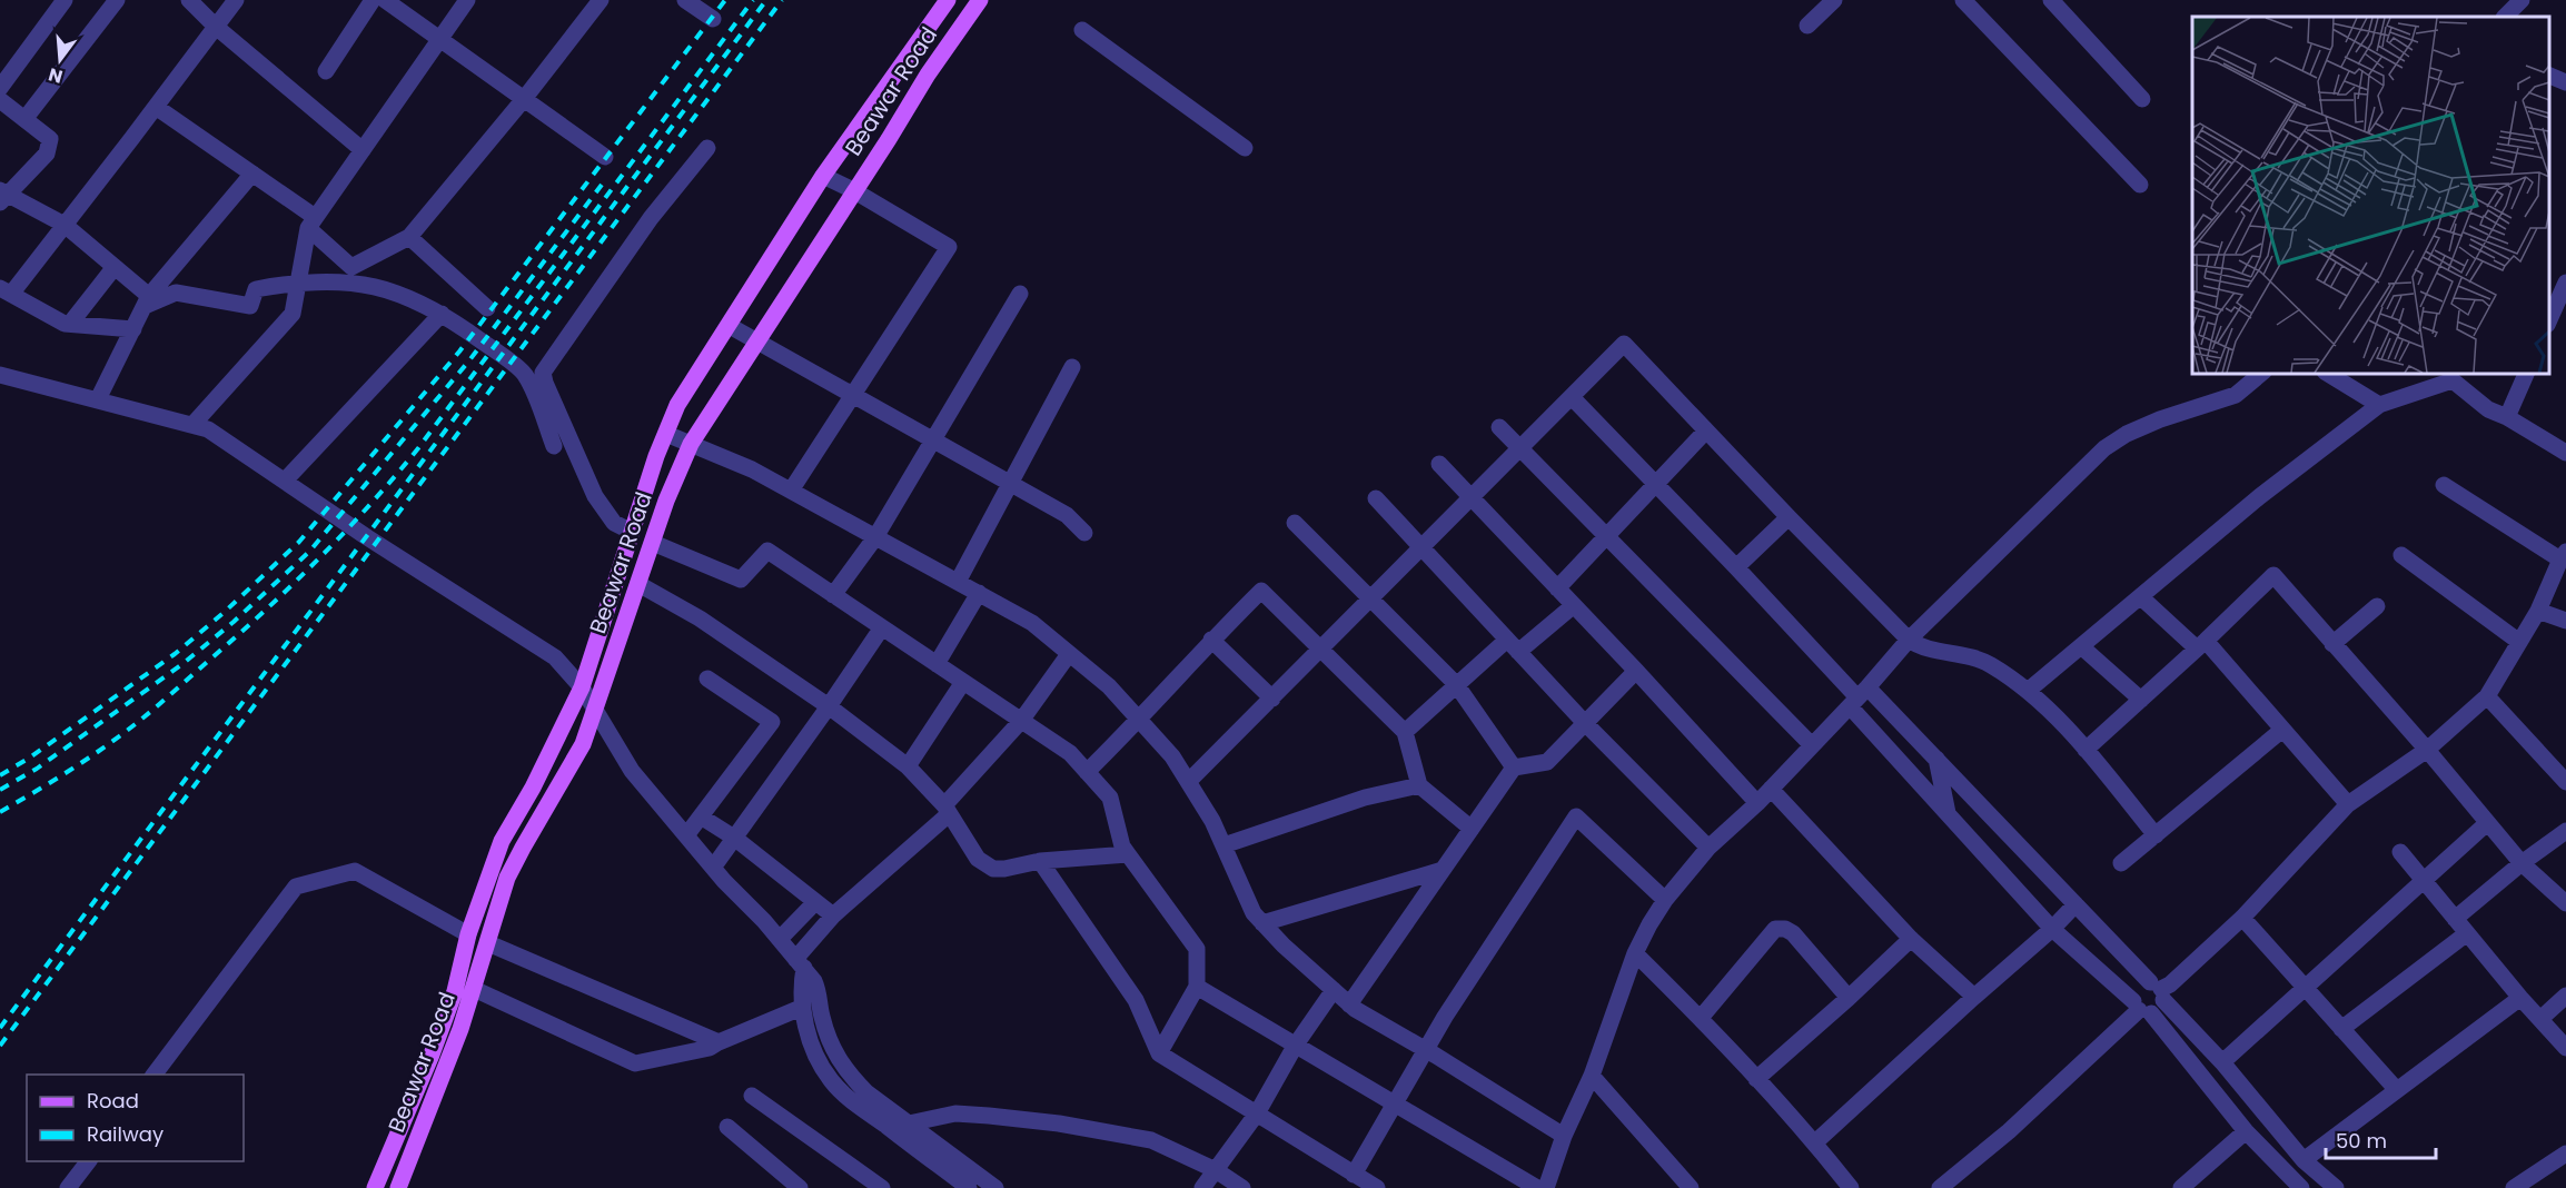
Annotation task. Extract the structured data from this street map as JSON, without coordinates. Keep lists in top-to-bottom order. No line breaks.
{"streets":{"main road":["Beawar Road"]},"legend":["Road","Railway"],"scale_bar":"50 m","north":"bottom"}
